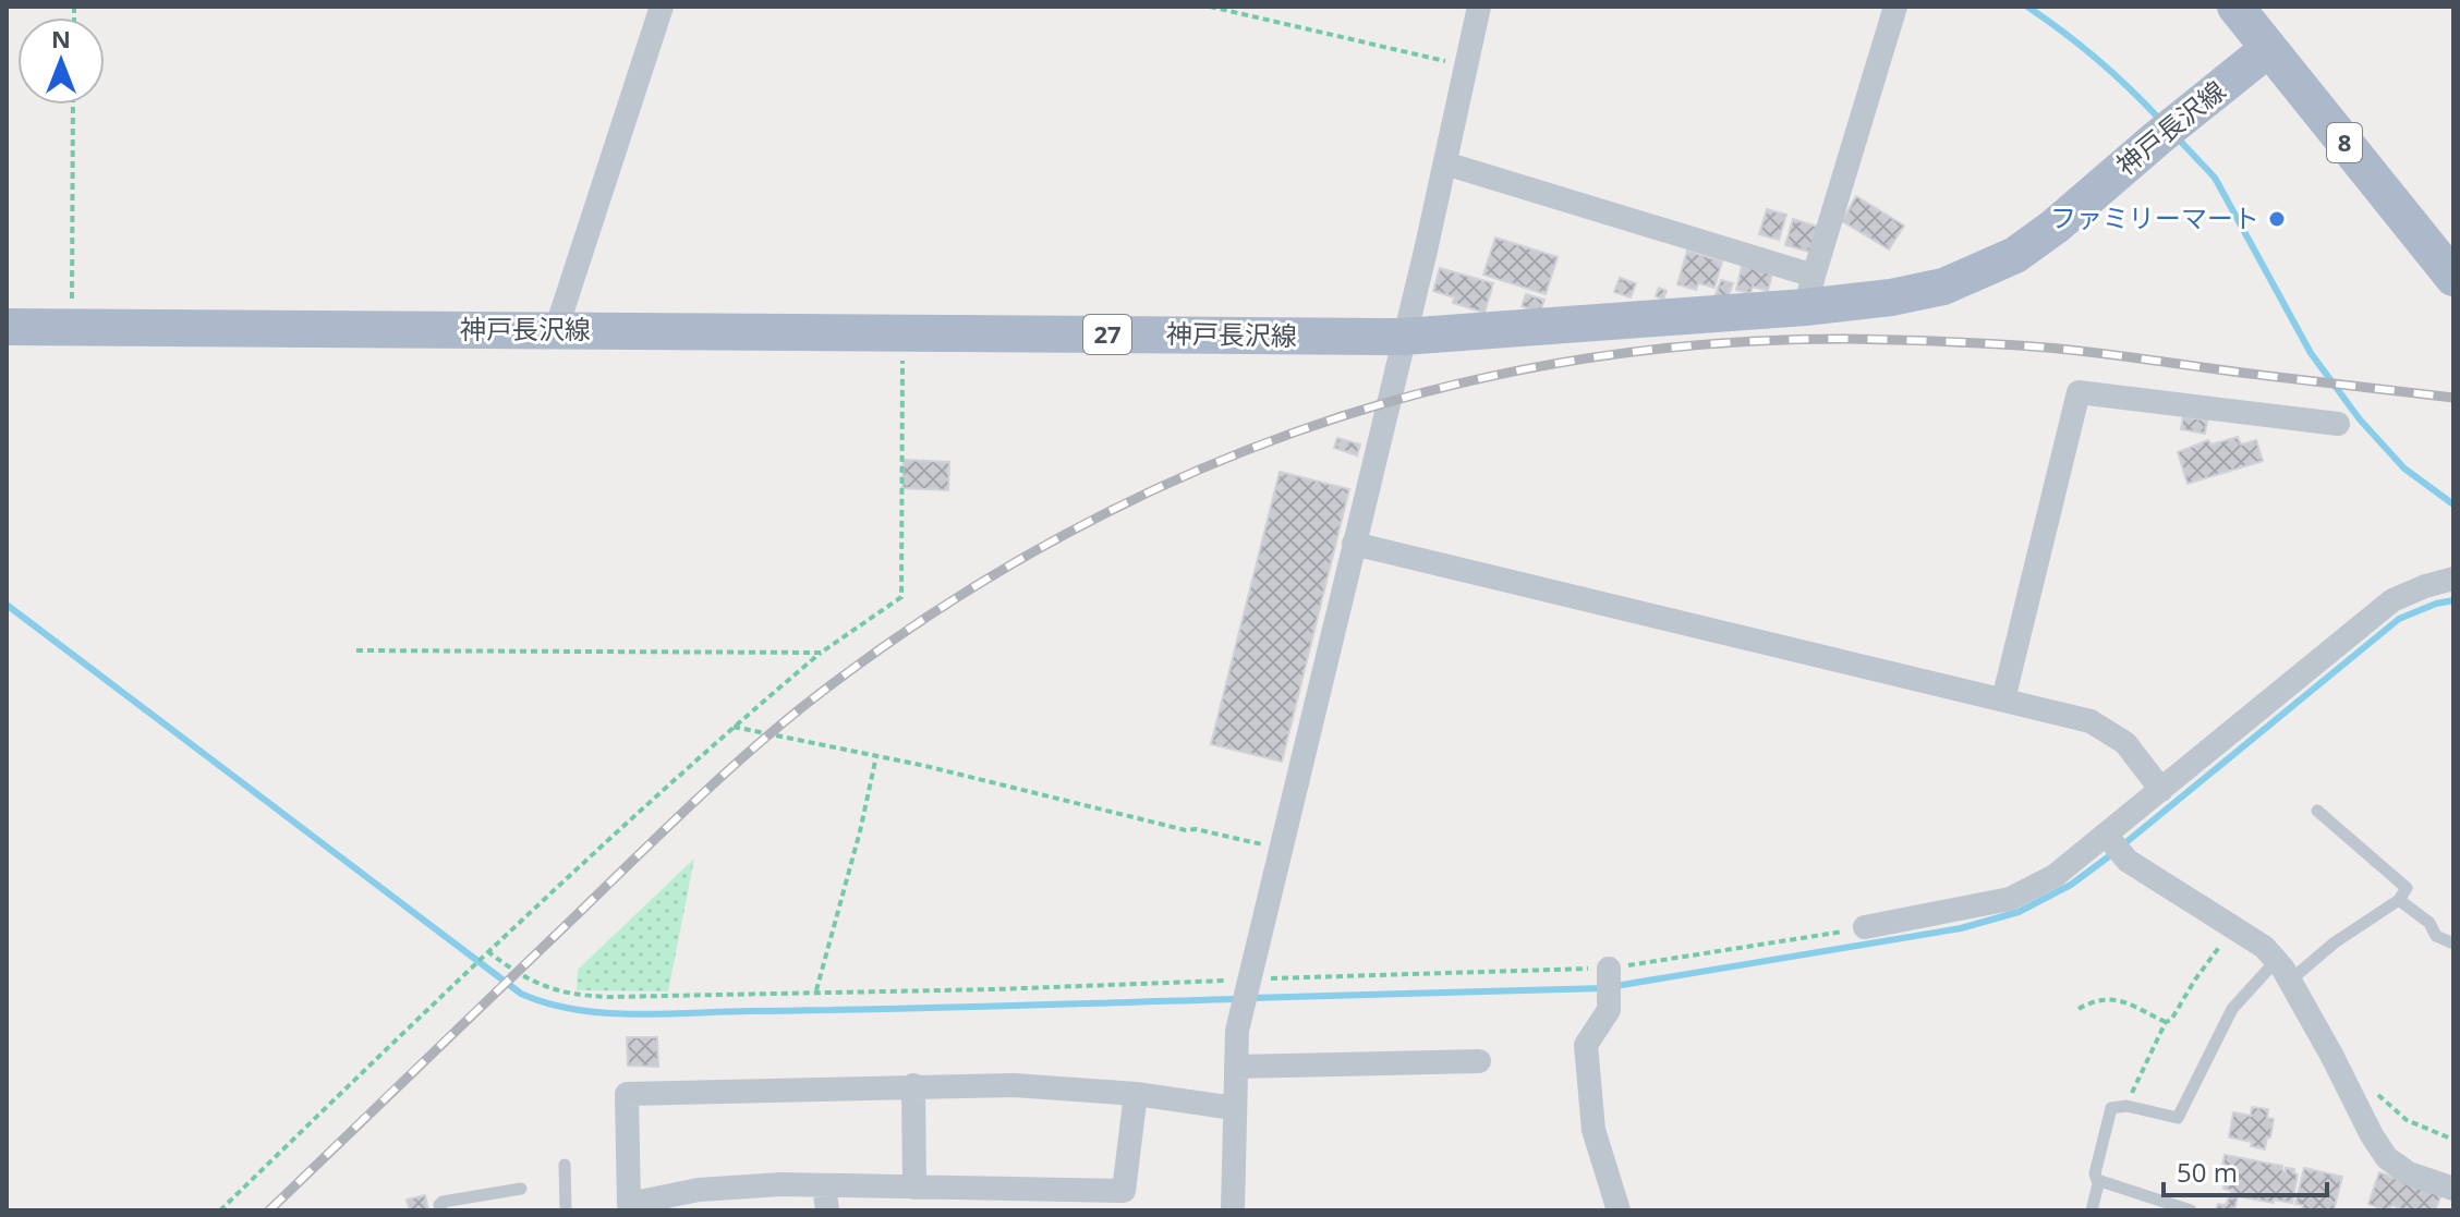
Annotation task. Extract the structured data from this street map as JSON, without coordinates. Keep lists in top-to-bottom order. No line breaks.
{"streets":{"main road":["神戸長沢線","8","27"]},"crossings":[["神戸長沢線","8"]],"places":["ファミリーマート"],"scale_bar":"50 m","north":"top"}
